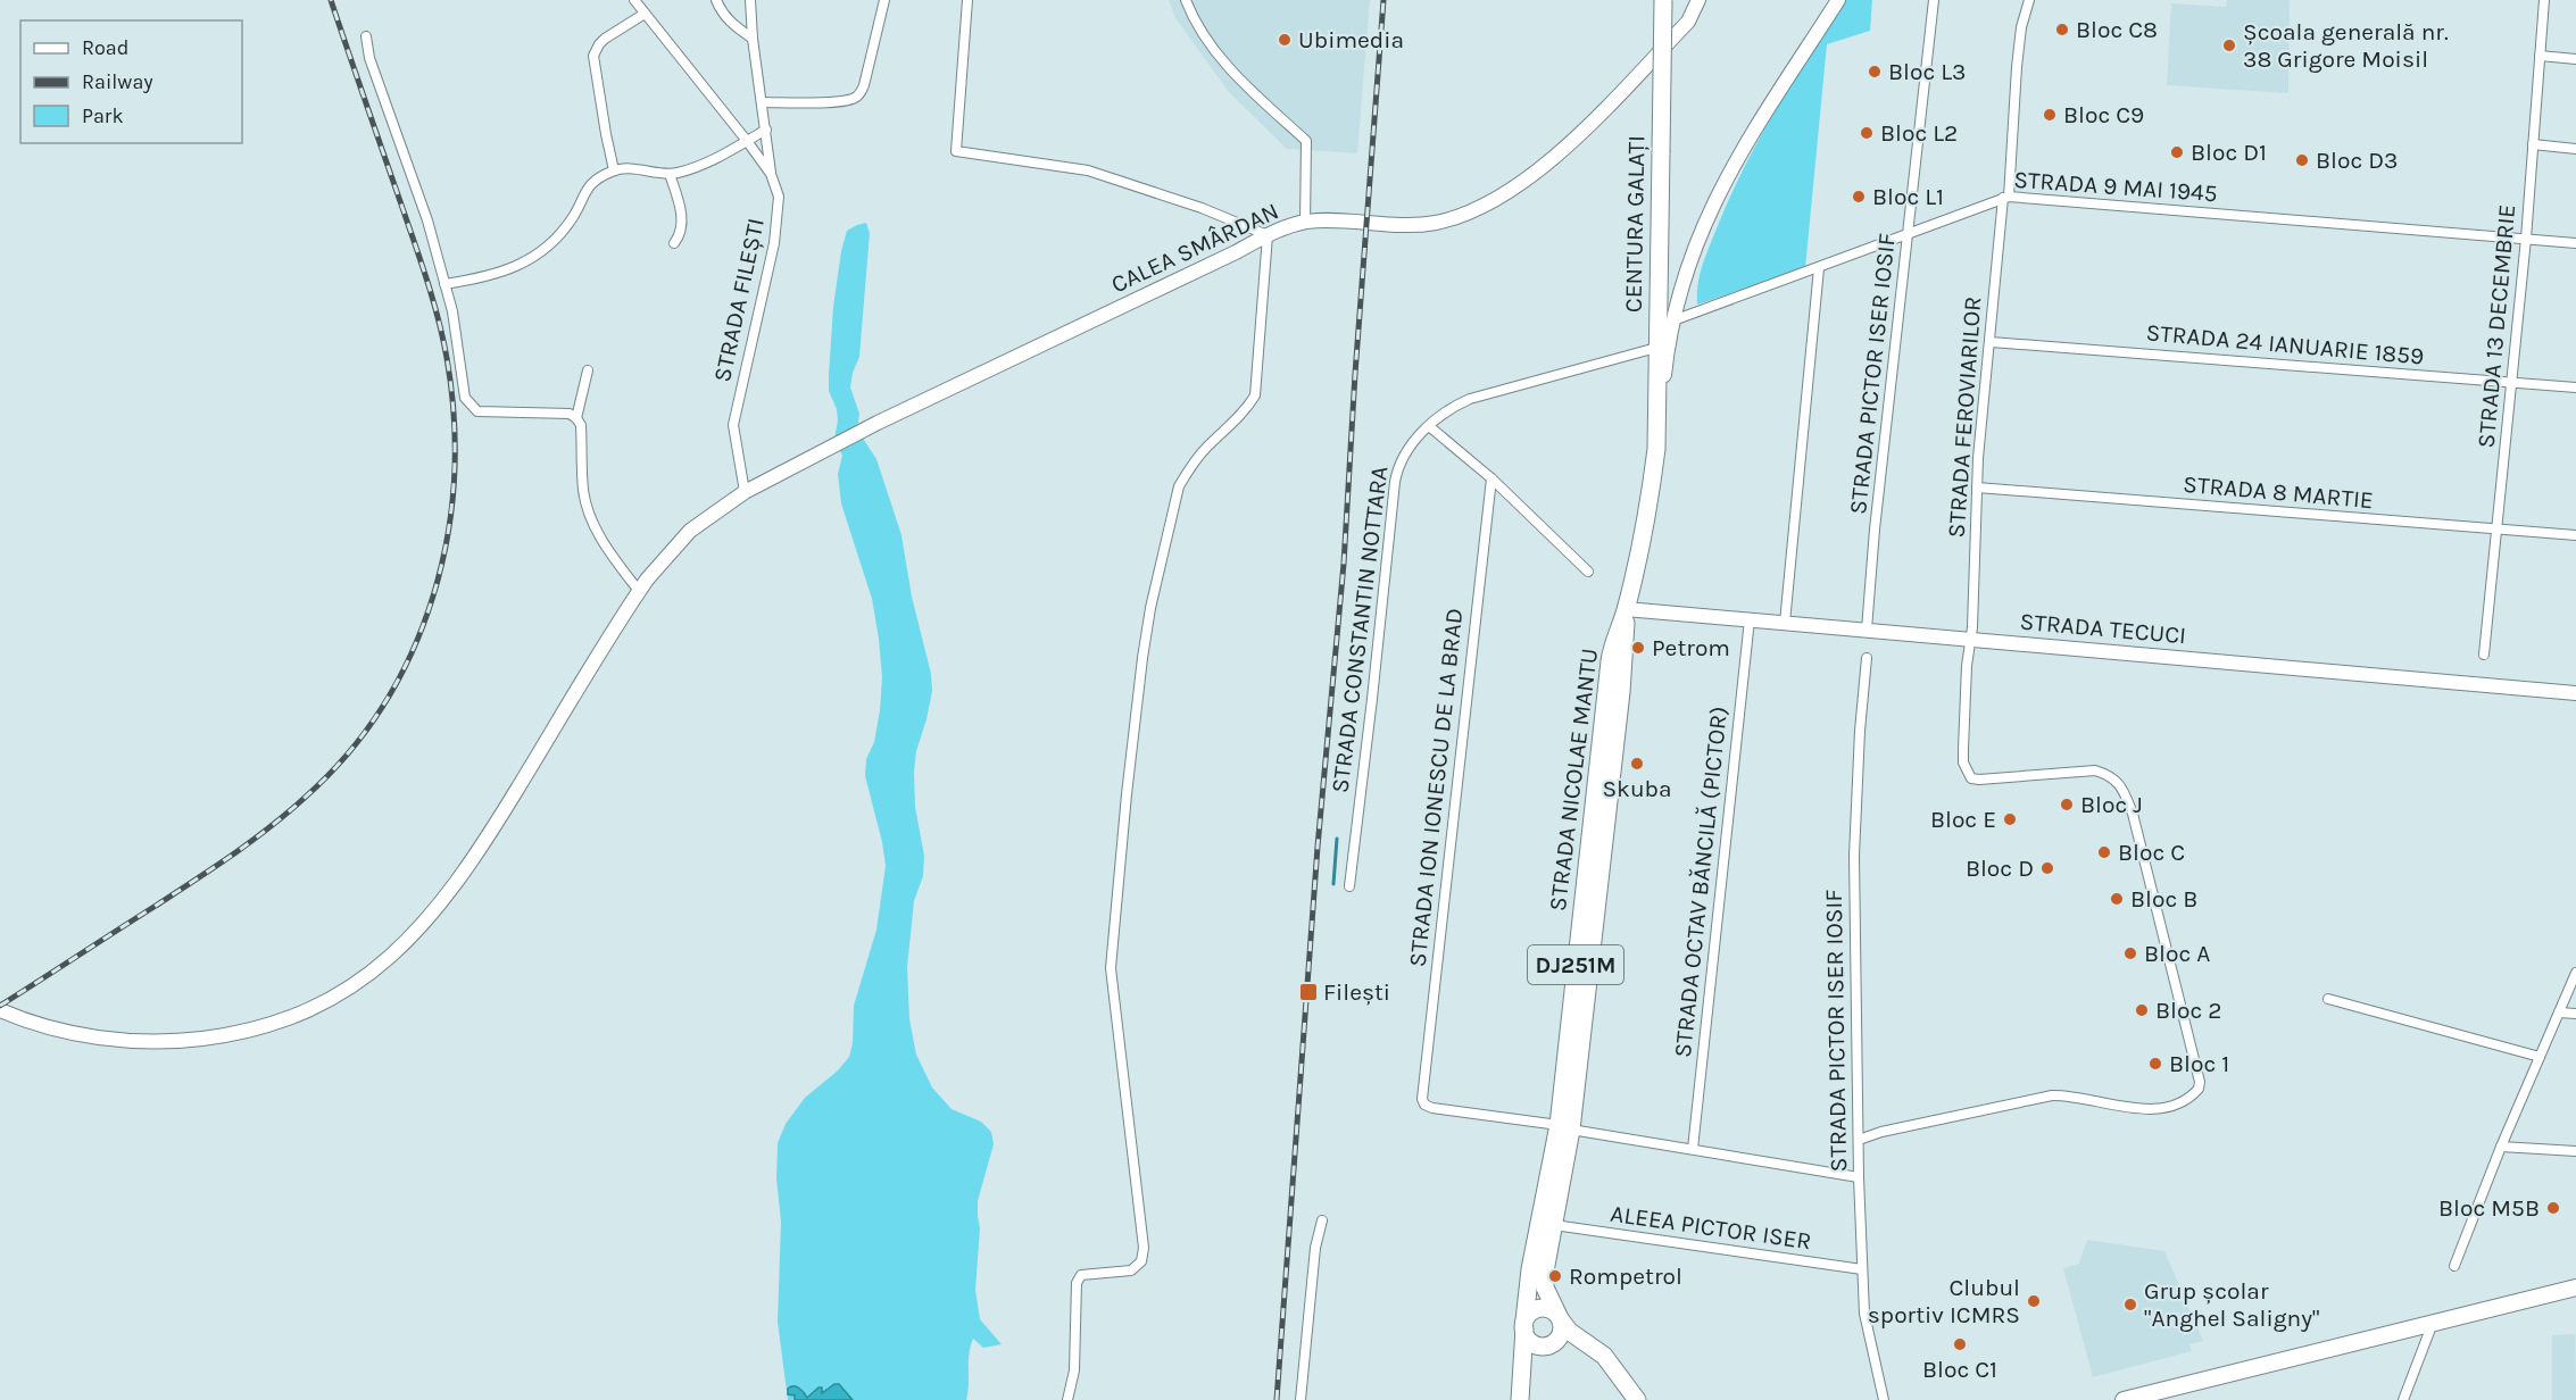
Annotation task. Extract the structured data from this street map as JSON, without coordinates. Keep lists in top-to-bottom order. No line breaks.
{"streets":{"highway":["CENTURA GALAȚI","DJ251M"],"main road":["CALEA SMÂRDAN","STRADA TECUCI"],"street":["STRADA 9 MAI 1945","STRADA FILEȘTI","STRADA 13 DECEMBRIE","STRADA 24 IANUARIE 1859","STRADA PICTOR ISER IOSIF","STRADA FEROVIARILOR","STRADA 8 MARTIE","STRADA CONSTANTIN NOTTARA","STRADA ION IONESCU DE LA BRAD","STRADA OCTAV BĂNCILĂ (PICTOR)","ALEEA PICTOR ISER"]},"crossings":[["STRADA 9 MAI 1945","STRADA 13 DECEMBRIE"],["STRADA 9 MAI 1945","STRADA PICTOR ISER IOSIF"],["STRADA 9 MAI 1945","STRADA FEROVIARILOR"],["STRADA 9 MAI 1945","DJ251M"],["CENTURA GALAȚI","STRADA CONSTANTIN NOTTARA"],["CENTURA GALAȚI","DJ251M"],["CALEA SMÂRDAN","STRADA FILEȘTI"],["STRADA 13 DECEMBRIE","STRADA 24 IANUARIE 1859"],["STRADA 13 DECEMBRIE","STRADA 8 MARTIE"],["STRADA 24 IANUARIE 1859","STRADA FEROVIARILOR"],["STRADA PICTOR ISER IOSIF","STRADA FEROVIARILOR"],["STRADA PICTOR ISER IOSIF","STRADA TECUCI"],["STRADA PICTOR ISER IOSIF","ALEEA PICTOR ISER"],["STRADA FEROVIARILOR","STRADA 8 MARTIE"],["STRADA FEROVIARILOR","STRADA TECUCI"],["STRADA TECUCI","STRADA OCTAV BĂNCILĂ (PICTOR)"],["STRADA TECUCI","DJ251M"],["STRADA ION IONESCU DE LA BRAD","DJ251M"],["DJ251M","ALEEA PICTOR ISER"]],"places":{"other":["Bloc C8","Ubimedia","Școala generală nr. 38 Grigore Moisil","Bloc L3","Bloc C9","Bloc L2","Bloc D1","Bloc D3","Bloc L1","Petrom","Skuba","Bloc J","Bloc E","Bloc C","Bloc D","Bloc B","Bloc A","Bloc 2","Bloc 1","Bloc M5B","Rompetrol","Clubul sportiv ICMRS","Grup școlar \"Anghel Saligny\"","Bloc C1"],"transit":["Filești"]},"legend":["Road","Railway","Park"]}
